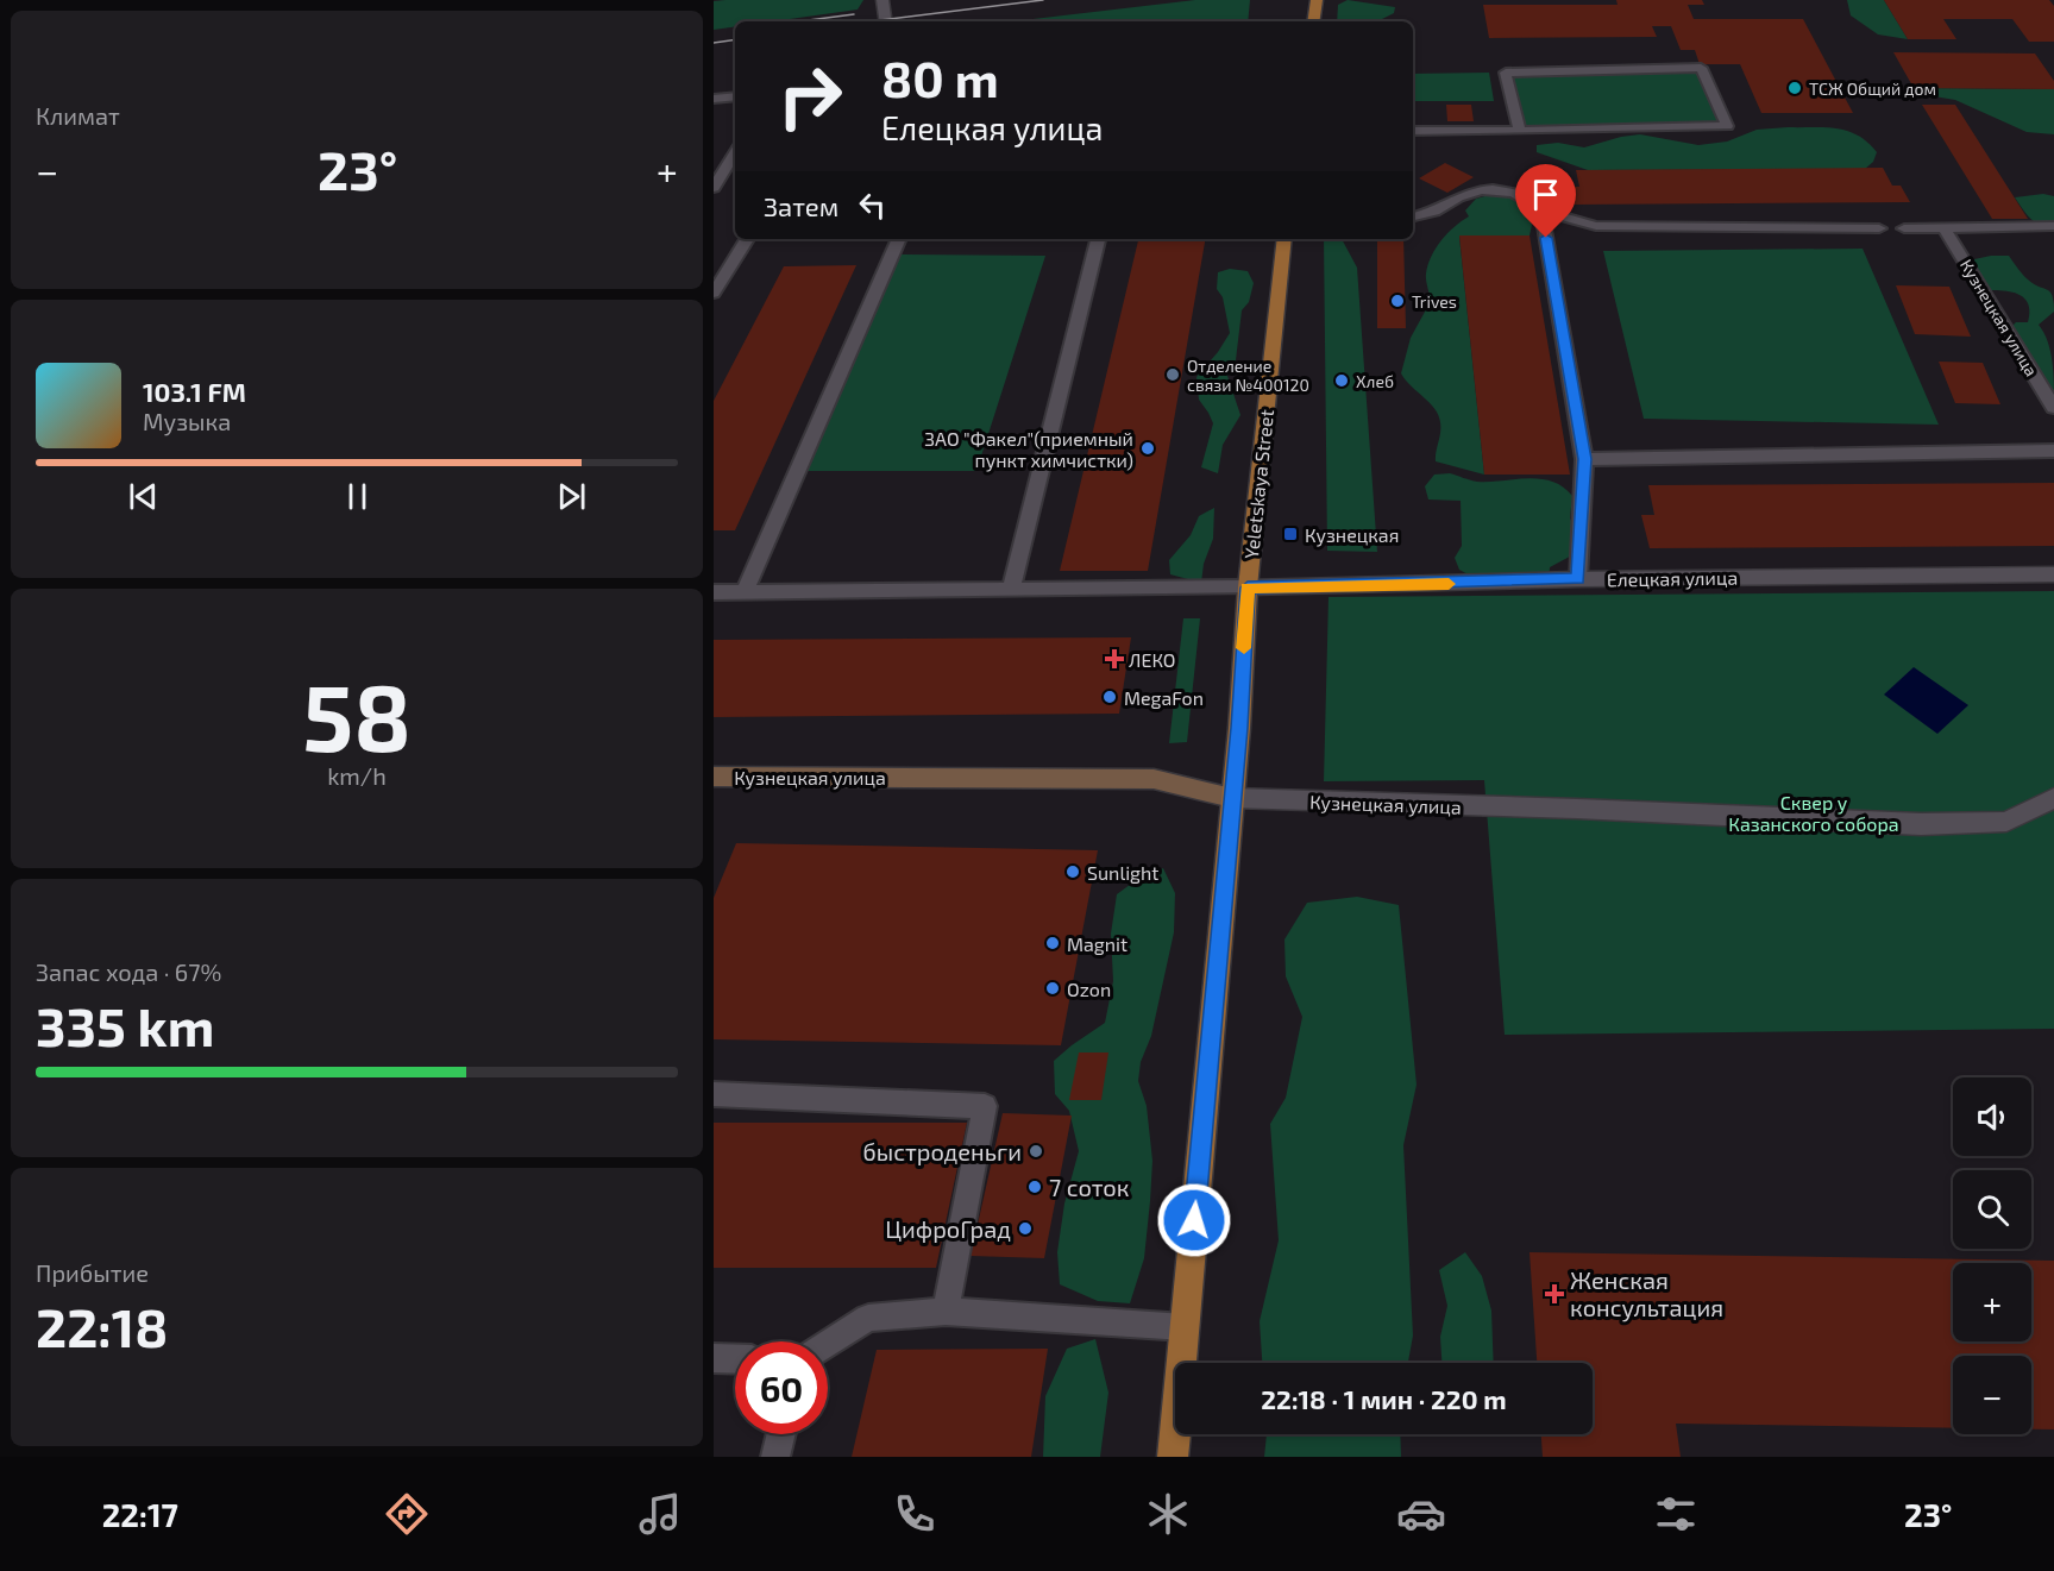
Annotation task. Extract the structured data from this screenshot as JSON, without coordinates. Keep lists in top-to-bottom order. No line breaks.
{"streets":{"main road":["Yeletskaya Street"],"street":["Кузнецкая улица","Елецкая улица"]},"crossings":[["Кузнецкая улица","Yeletskaya Street"],["Yeletskaya Street","Елецкая улица"]],"parks":["Сквер у Казанского собора"],"places":{"other":["ТСЖ Общий дом","Trives","Отделение связи №400120","Хлеб","ЗАО \"Факел\"(приемный пункт химчистки)","MegaFon","Sunlight","Magnit","Ozon","быстроденьги","7 соток","ЦифроГрад"],"transit":["Кузнецкая"],"health":["ЛЕКО","Женская консультация"]},"page":{"tile":["Климат",["58","km/h"],["Запас хода · 67%","335 km"],["Прибытие","22:18"]],"turn":["80 m","Елецкая улица"],"heat":["−","23°","+"],"then":"Затем","song":["103.1 FM","Музыка"],"map_buttons":["+","−"],"limit":"60","trip":"22:18 · 1 мин · 220 m","tabs":["22:17","23°"]}}
